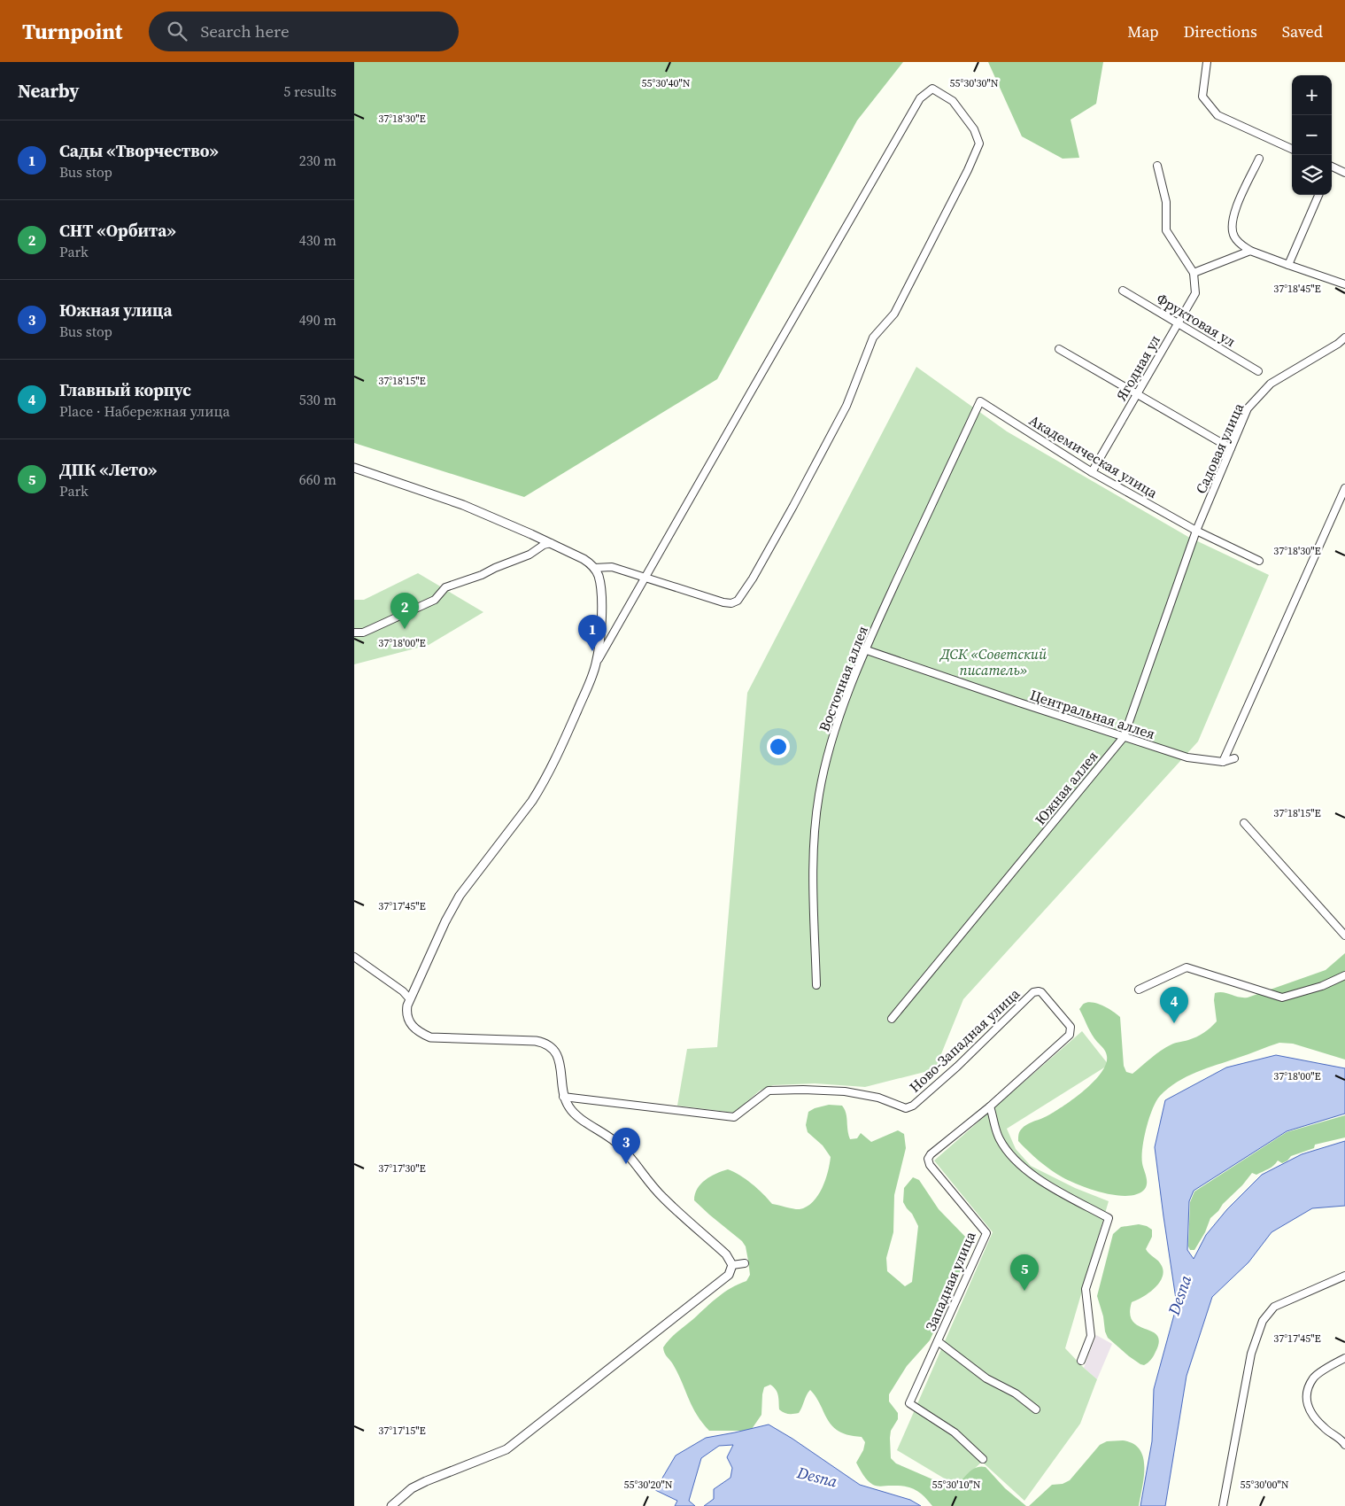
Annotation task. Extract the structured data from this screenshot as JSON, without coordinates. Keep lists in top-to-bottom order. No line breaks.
{"streets":{"street":["Фруктовая ул","Ягодная ул","Садовая улица","Академическая улица","Восточная аллея","Центральная аллея","Южная аллея","Ново-Западная улица","Западная улица"]},"crossings":[["Фруктовая ул","Ягодная ул"],["Ягодная ул","Академическая улица"],["Садовая улица","Академическая улица"],["Садовая улица","Южная аллея"],["Академическая улица","Восточная аллея"],["Академическая улица","Южная аллея"],["Восточная аллея","Центральная аллея"],["Центральная аллея","Южная аллея"],["Ново-Западная улица","Западная улица"]],"water":["Desna"],"parks":["ДСК «Советский писатель»"],"page":{"header":"Turnpoint","search":"Search here","nav":["Map","Directions","Saved"],"heading":["Nearby","5 results"],"map_buttons":["+","−"],"list":[{"mark":"1","name":"Сады «Творчество»","note":"Bus stop","value":"230 m"},{"mark":"2","name":"СНТ «Орбита»","note":"Park","value":"430 m"},{"mark":"3","name":"Южная улица","note":"Bus stop","value":"490 m"},{"mark":"4","name":"Главный корпус","note":"Place · Набережная улица","value":"530 m"},{"mark":"5","name":"ДПК «Лето»","note":"Park","value":"660 m"}],"pins":["2","1","4","3","5"]},"coordinates":["55°30'30\"N","55°30'40\"N","37°18'30\"E","37°18'45\"E","37°18'15\"E","37°18'00\"E","37°17'45\"E","37°17'30\"E","37°17'15\"E","55°30'20\"N","55°30'10\"N","55°30'00\"N"]}
